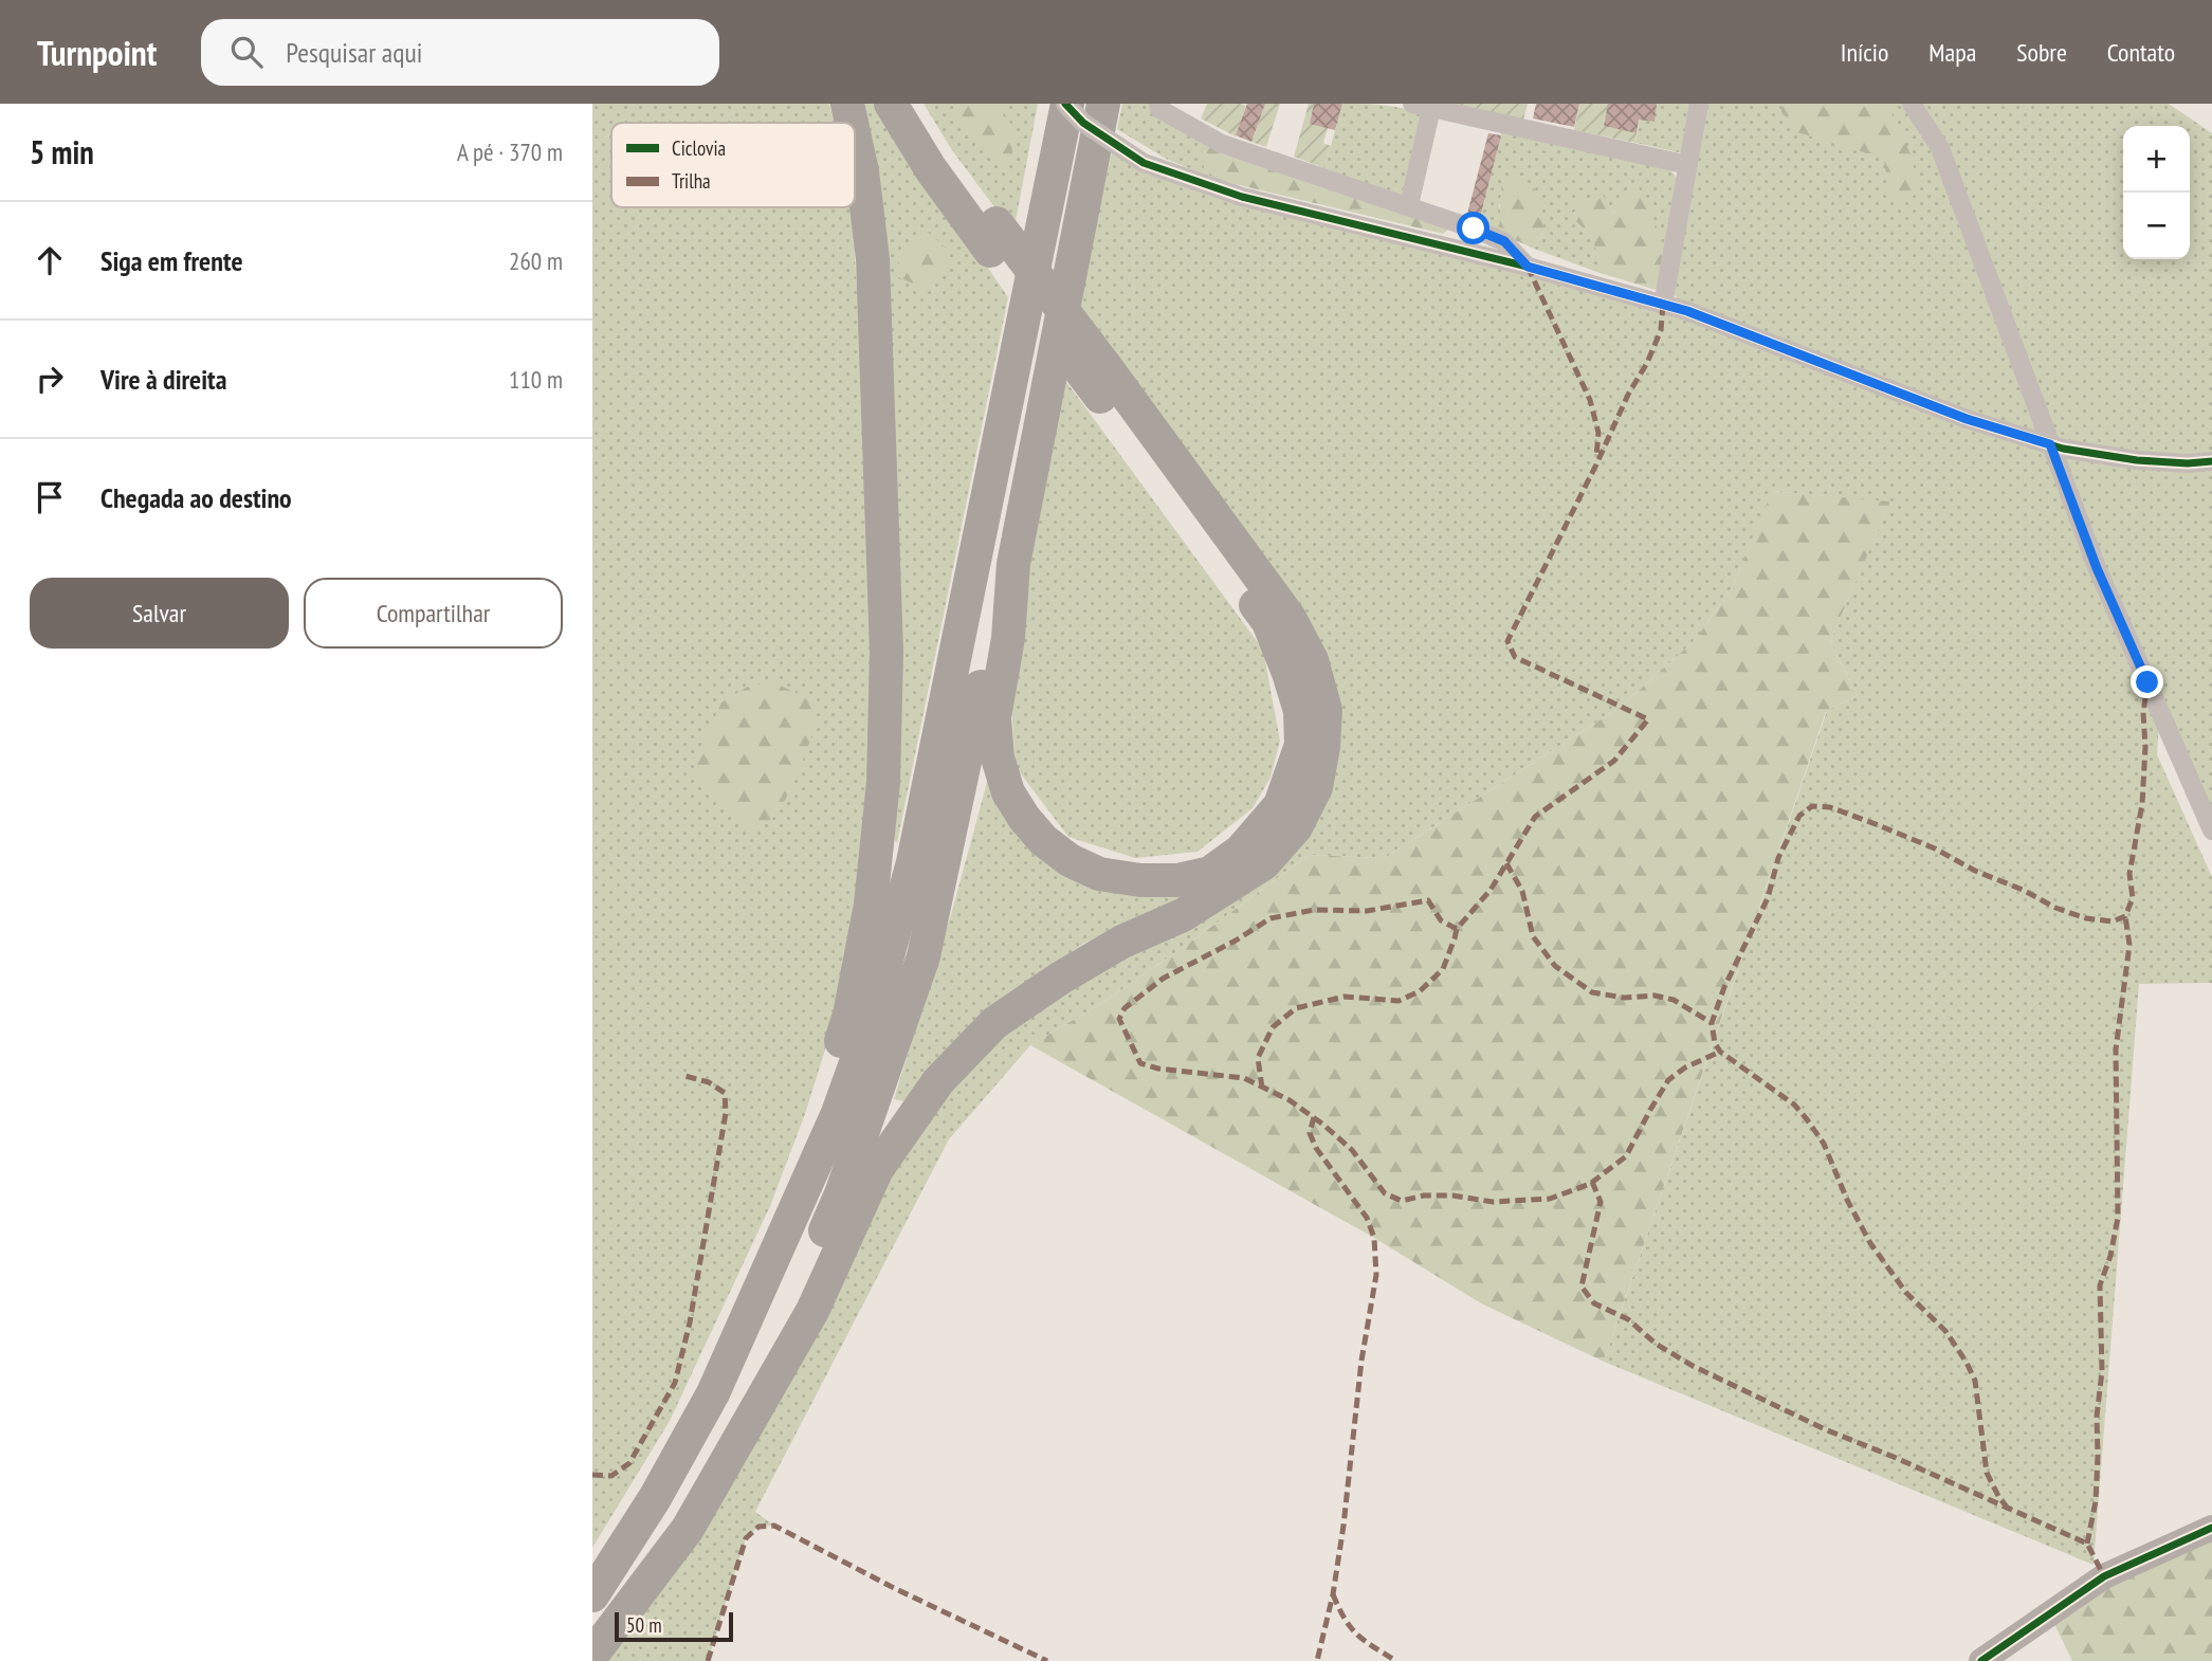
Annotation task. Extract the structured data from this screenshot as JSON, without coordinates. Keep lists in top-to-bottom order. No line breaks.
{"legend":["Ciclovia","Trilha"],"scale_bar":"50 m","page":{"header":"Turnpoint","search":"Pesquisar aqui","nav":["Início","Mapa","Sobre","Contato"],"heading":["5 min","A pé · 370 m"],"map_buttons":["+","−"],"list":[["Siga em frente","260 m"],["Vire à direita","110 m"],"Chegada ao destino"],"buttons":["Salvar","Compartilhar"],"scale":"50 m"}}
